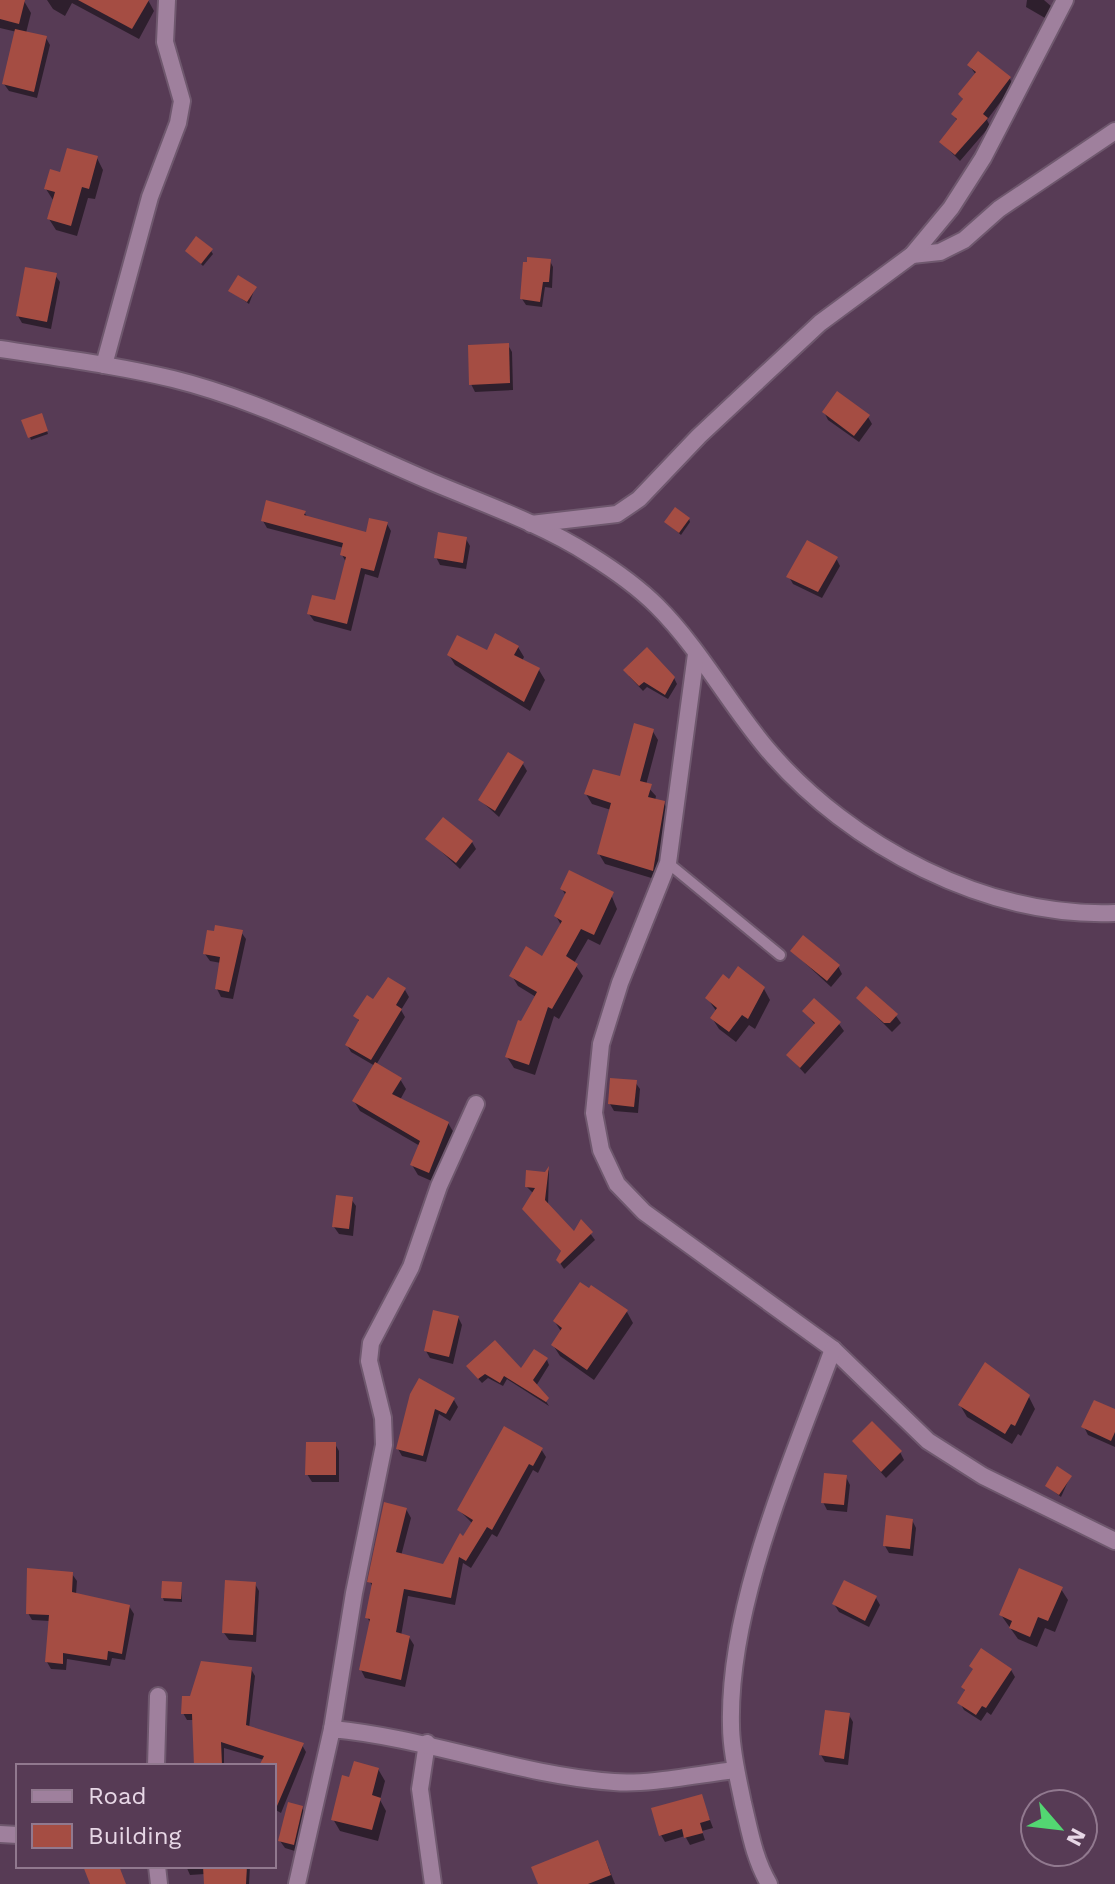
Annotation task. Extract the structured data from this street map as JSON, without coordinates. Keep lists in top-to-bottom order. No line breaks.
{"legend":["Road","Building"],"north":"bottom right"}
